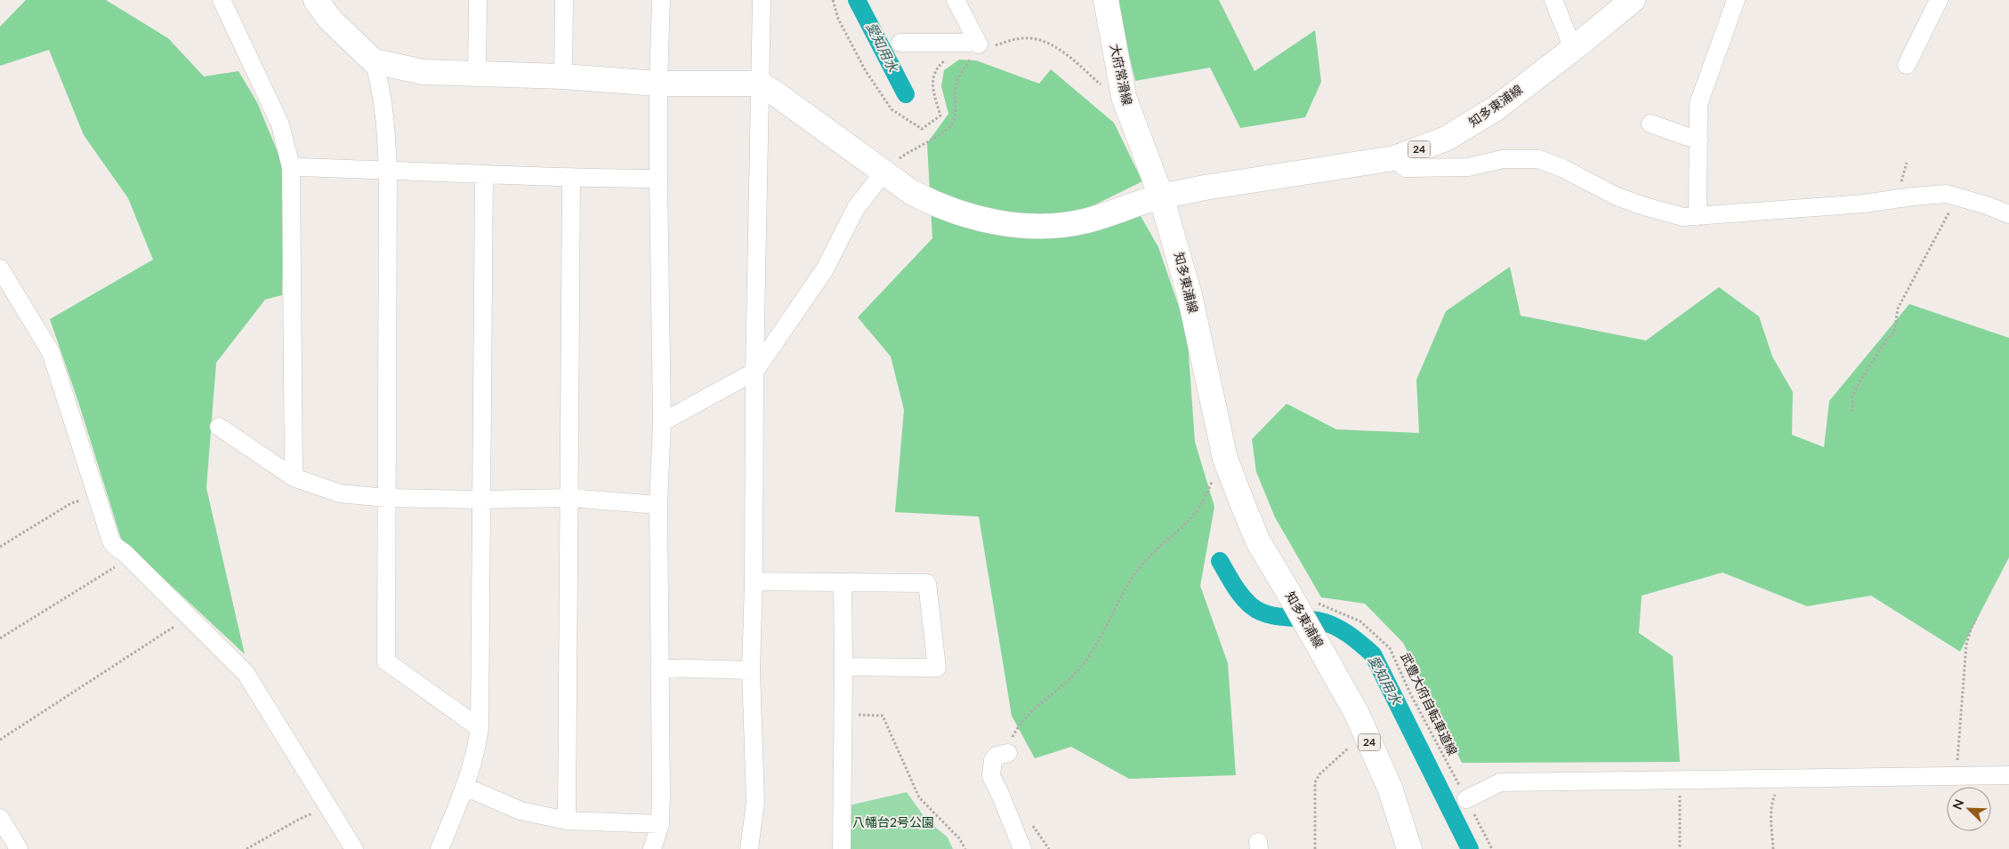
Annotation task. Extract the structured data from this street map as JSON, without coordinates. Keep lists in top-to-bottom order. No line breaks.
{"streets":{"main road":["大府常滑線","知多東浦線","24"],"path":["武豊大府自転車道線"]},"crossings":[["大府常滑線","知多東浦線"],["知多東浦線","武豊大府自転車道線"]],"water":["愛知用水"],"parks":["八幡台2号公園"],"north":"top left"}
